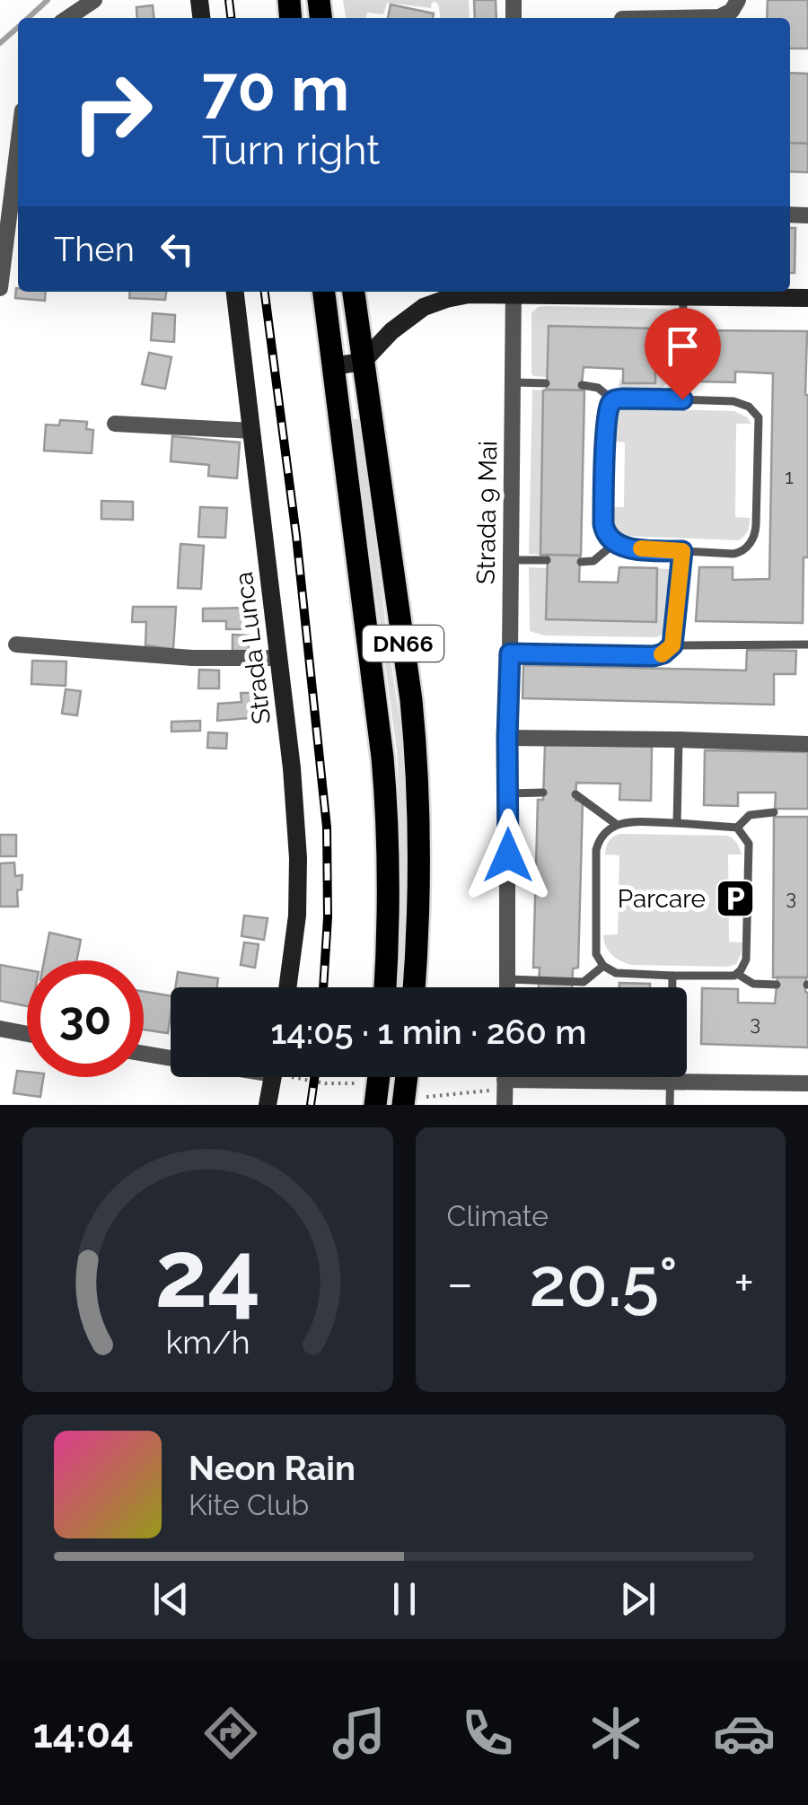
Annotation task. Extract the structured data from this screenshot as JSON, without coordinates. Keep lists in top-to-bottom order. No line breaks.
{"streets":{"main road":["DN66","Strada Lunca"],"street":["Strada 9 Mai"]},"places":{"parking":["Parcare"]},"house_numbers":["1","3","3"],"page":{"turn":["70 m","Turn right"],"then":"Then","limit":"30","trip":"14:05 · 1 min · 260 m","tile":"Climate","heat":["−","20.5°","+"],"song":["Neon Rain","Kite Club"],"tabs":"14:04","gauge":["24","km/h"]}}
